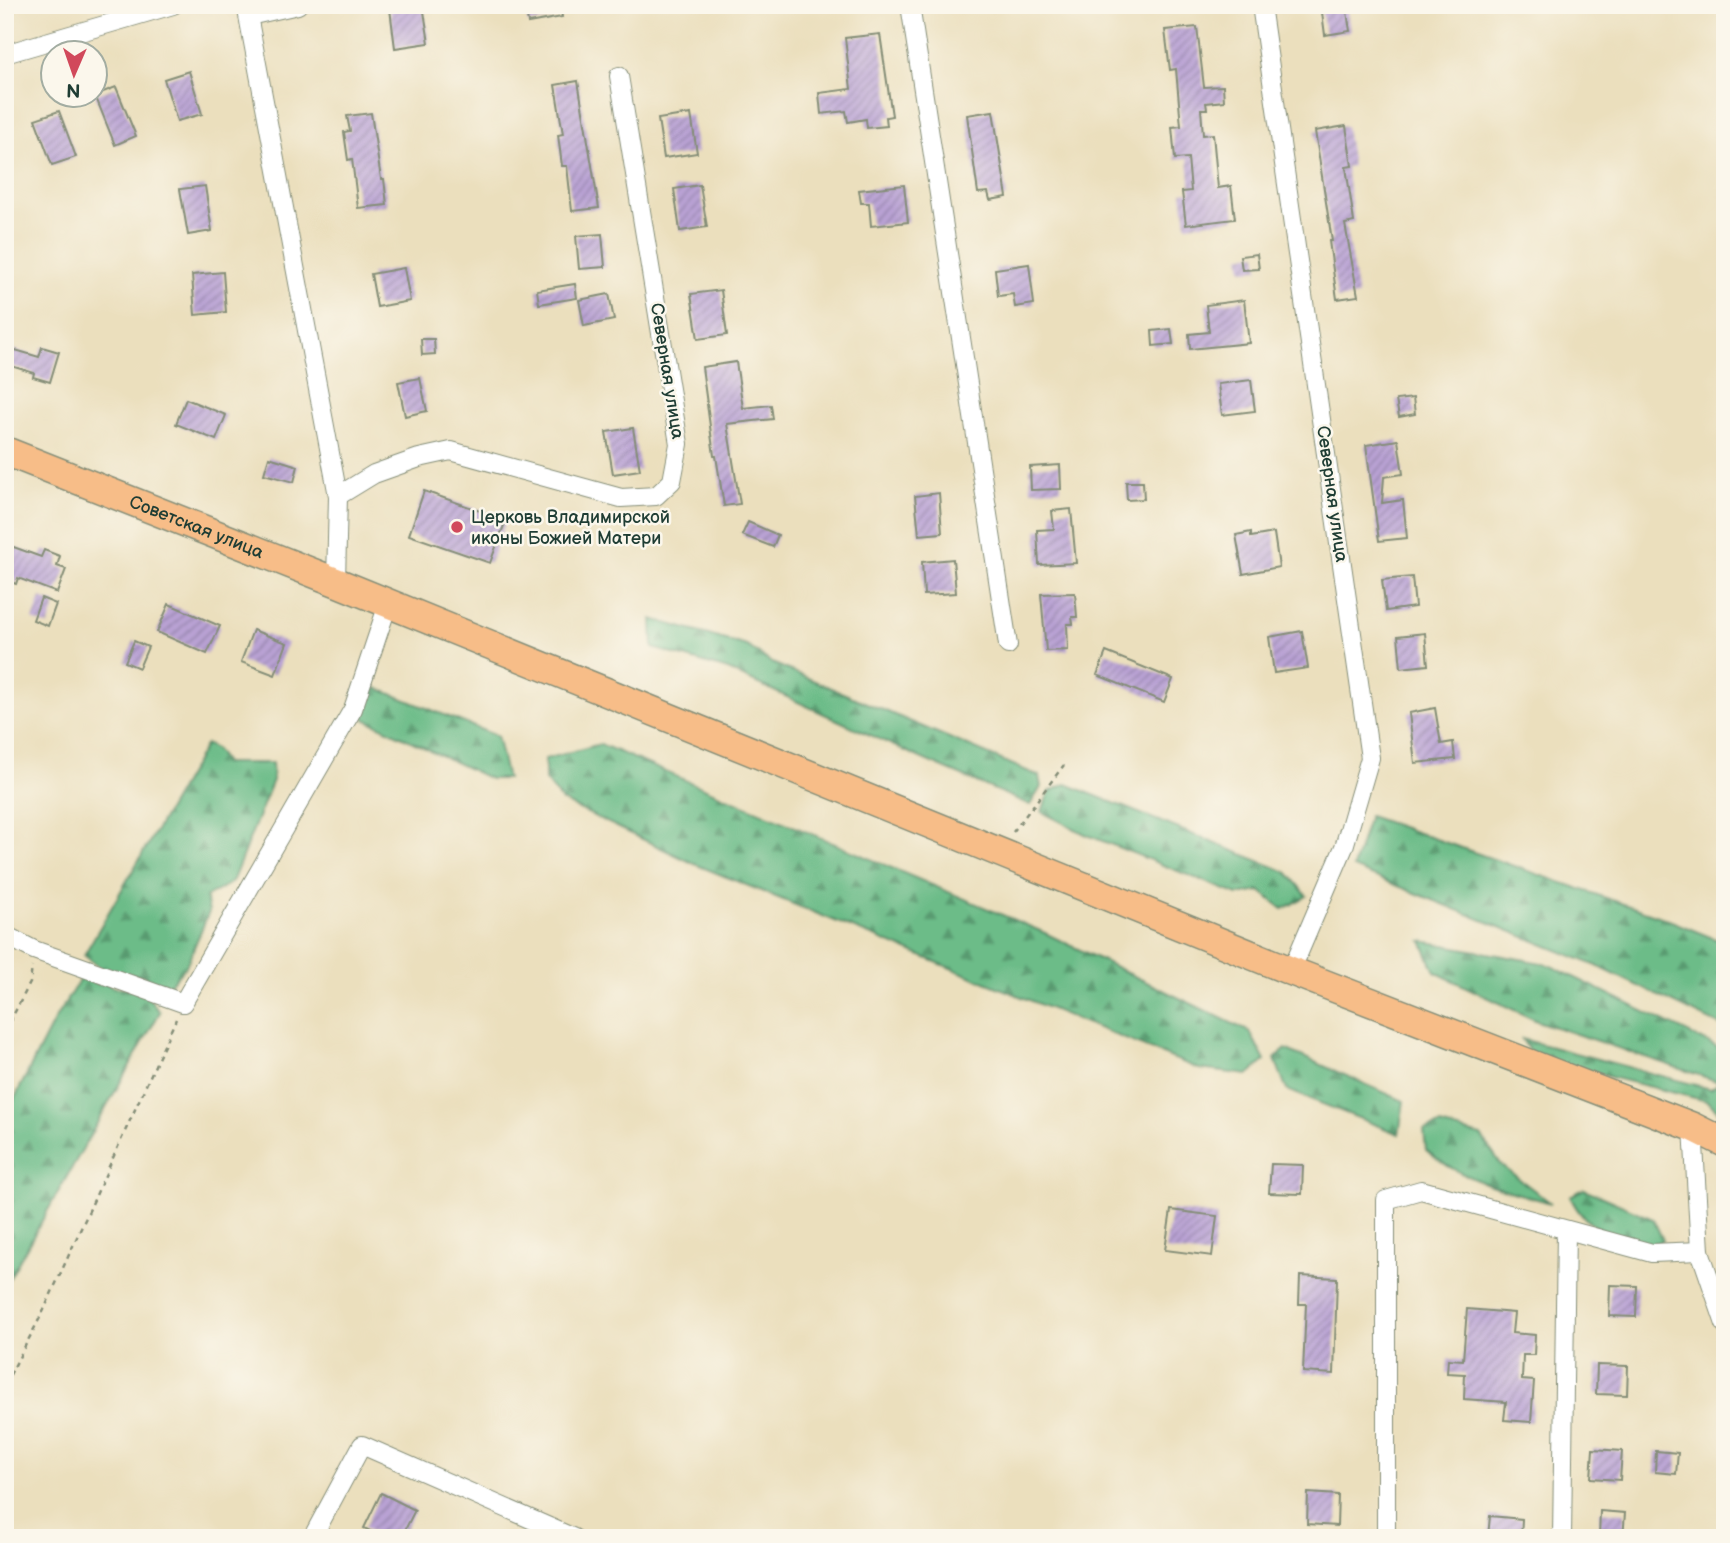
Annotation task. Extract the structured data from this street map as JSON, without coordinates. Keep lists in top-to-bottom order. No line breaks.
{"streets":{"main road":["Советская улица"],"street":["Северная улица"]},"crossings":[["Северная улица","Советская улица"]],"places":["Церковь Владимирской иконы Божией Матери"],"north":"bottom"}
